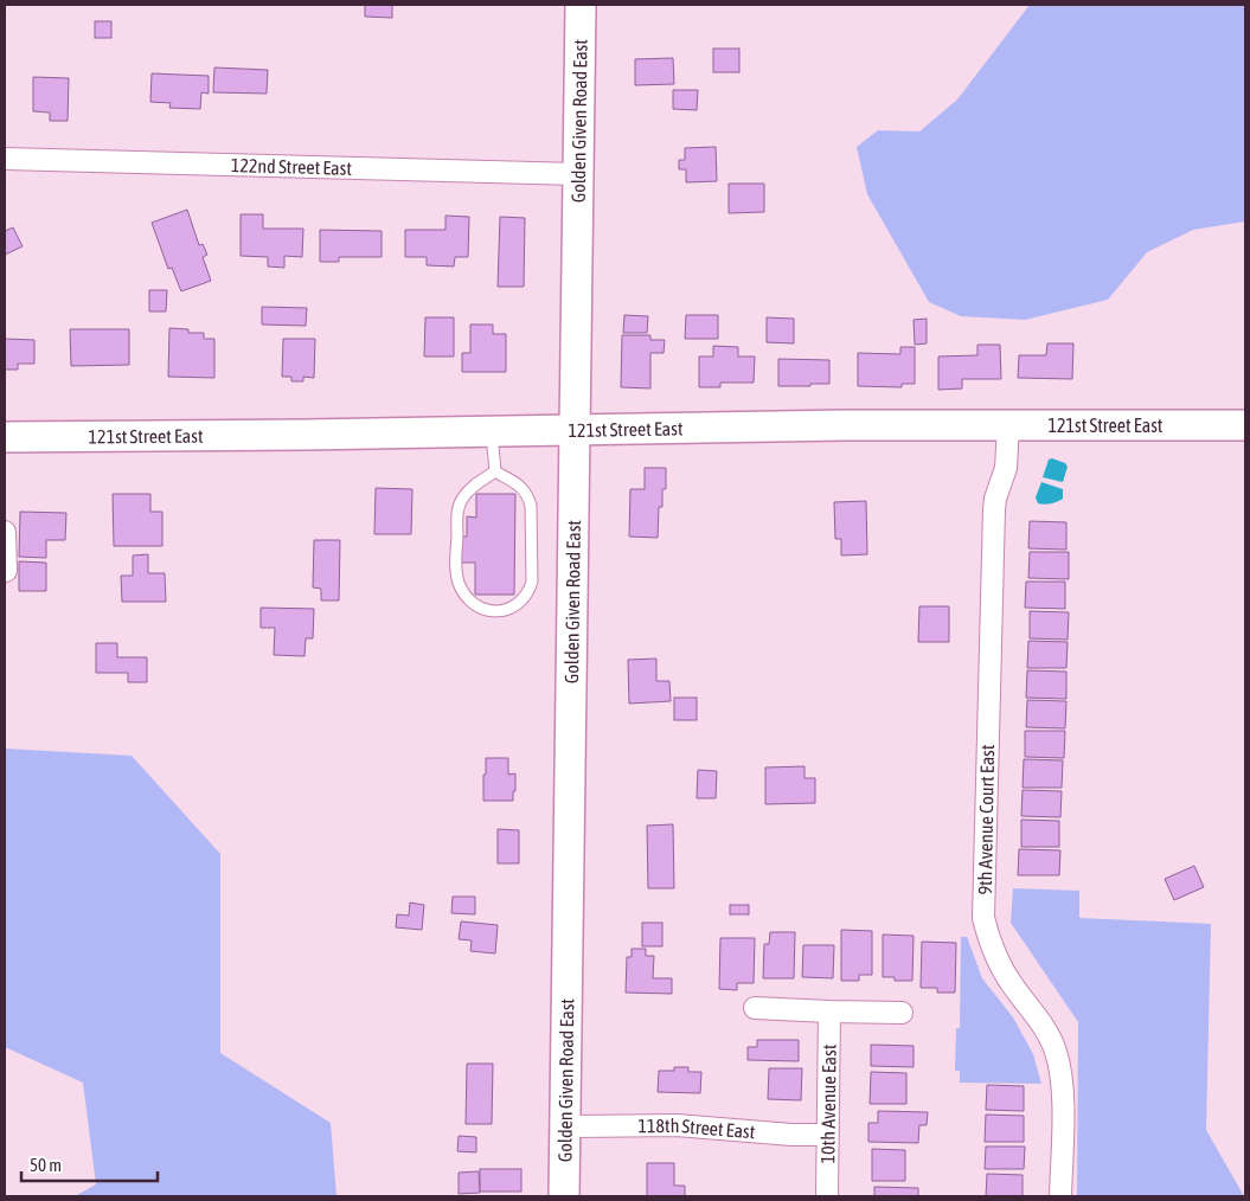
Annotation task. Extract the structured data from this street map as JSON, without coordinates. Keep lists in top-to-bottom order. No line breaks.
{"streets":{"street":["Golden Given Road East","122nd Street East","121st Street East","9th Avenue Court East","10th Avenue East","118th Street East"]},"crossings":[["Golden Given Road East","122nd Street East"],["Golden Given Road East","121st Street East"],["Golden Given Road East","118th Street East"],["121st Street East","9th Avenue Court East"],["10th Avenue East","118th Street East"]],"scale_bar":"50 m"}
